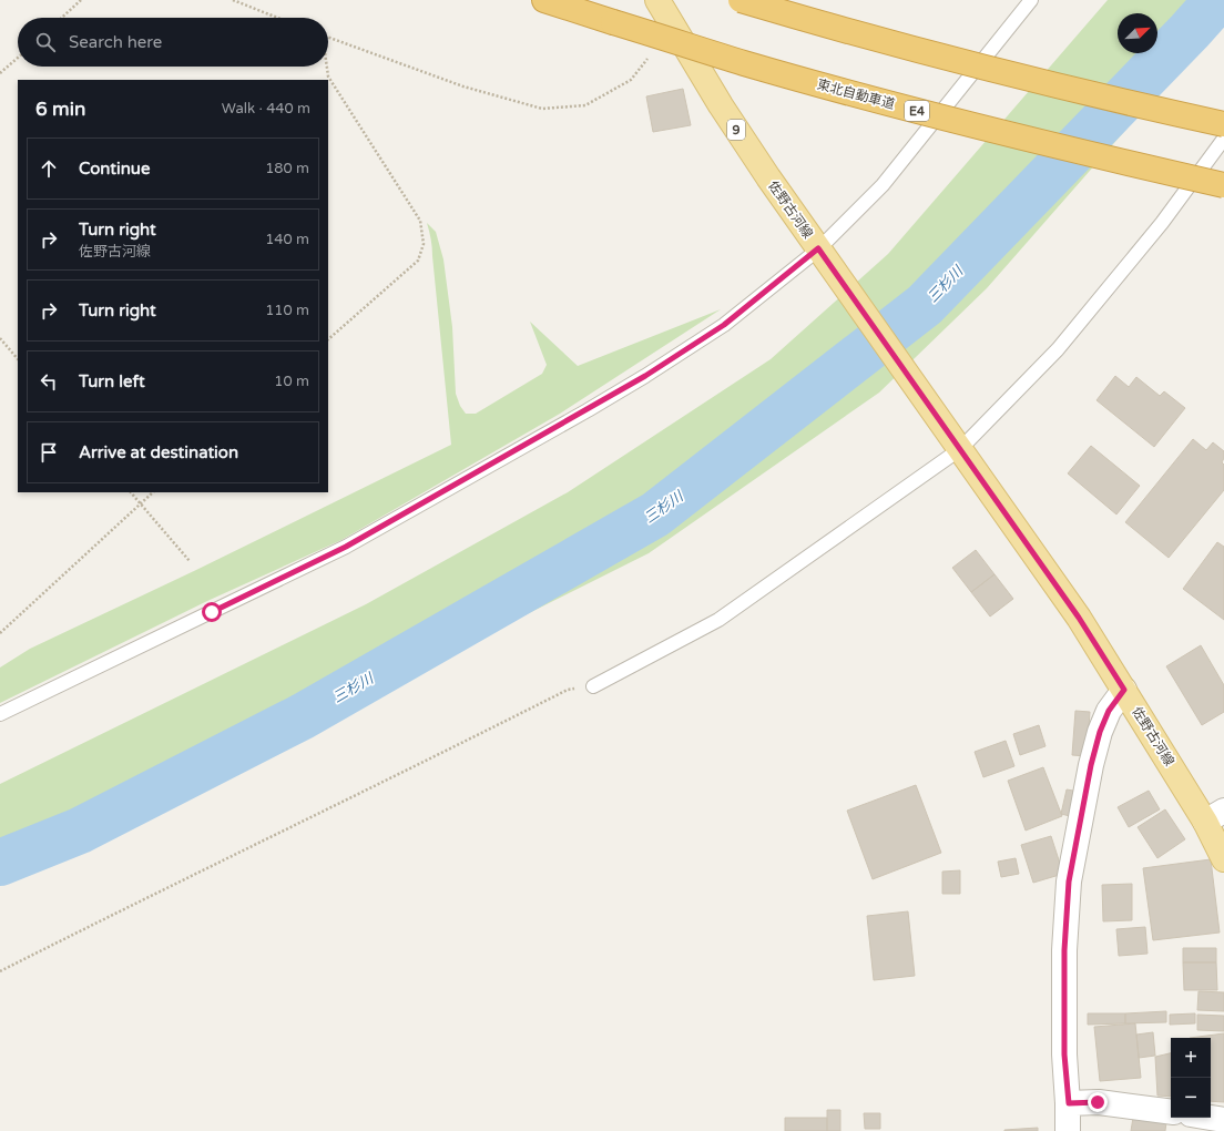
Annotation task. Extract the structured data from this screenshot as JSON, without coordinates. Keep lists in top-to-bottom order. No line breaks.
{"streets":{"highway":["東北自動車道","E4"],"main road":["9","佐野古河線"]},"water":["三杉川"],"north":"top right","page":{"search":"Search here","heading":["6 min","Walk · 440 m"],"list":[["Continue","180 m"],["Turn right","佐野古河線","140 m"],["Turn right","110 m"],["Turn left","10 m"],"Arrive at destination"],"map_buttons":["+","−"]}}
